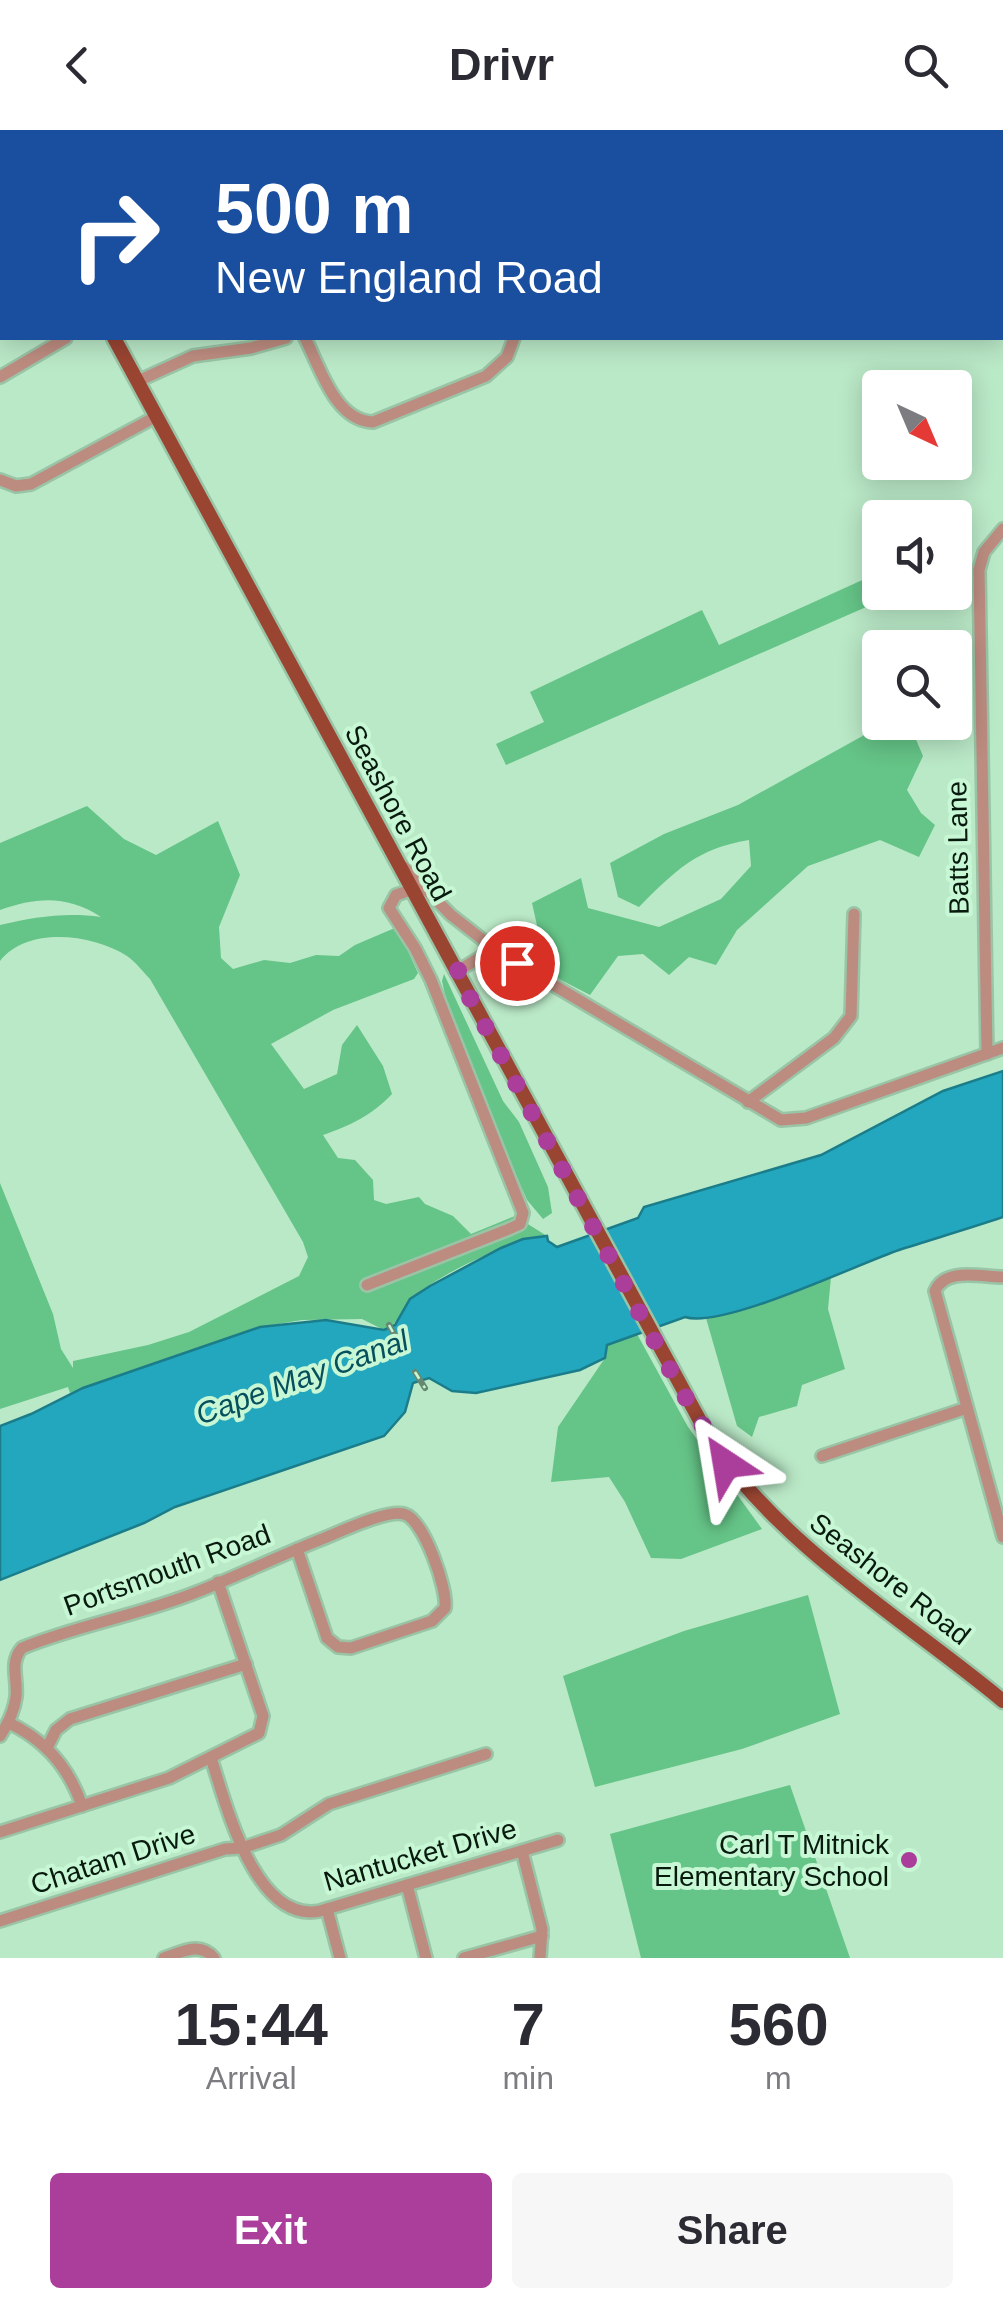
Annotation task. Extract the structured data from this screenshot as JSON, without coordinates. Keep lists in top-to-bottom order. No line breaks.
{"streets":{"main road":["Seashore Road"],"street":["Batts Lane","Portsmouth Road","Nantucket Drive","Chatam Drive"]},"crossings":[["Nantucket Drive","Chatam Drive"]],"water":["Cape May Canal"],"places":["Carl T Mitnick Elementary School"],"north":"bottom right","page":{"header":"Drivr","turn":["500 m","New England Road"],"eta":["15:44","Arrival","7","min","560","m"],"buttons":["Exit","Share"]}}
